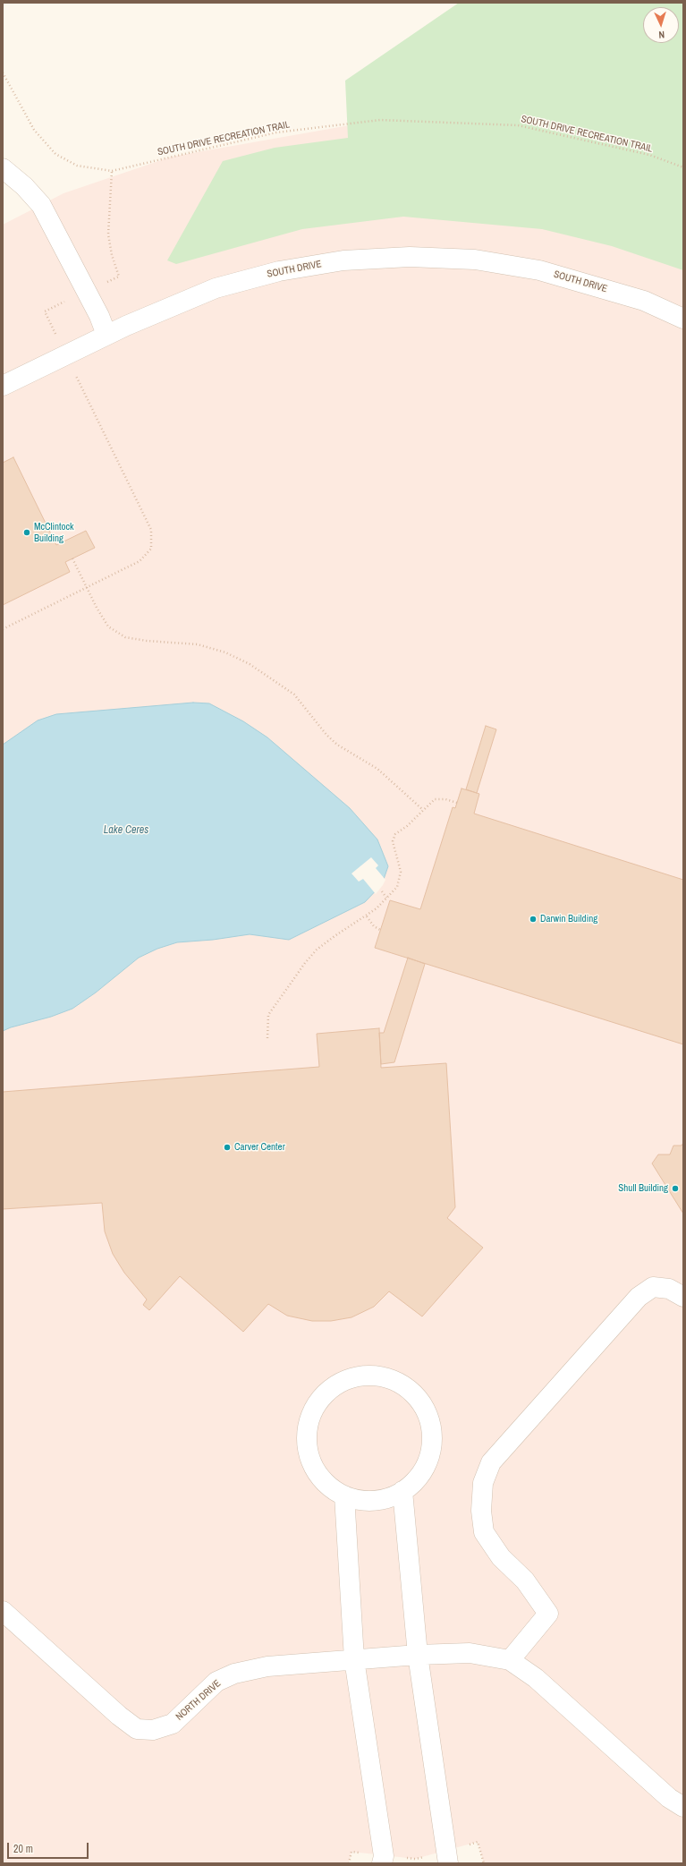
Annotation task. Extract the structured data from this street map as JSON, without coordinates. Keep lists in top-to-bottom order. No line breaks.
{"streets":{"lane":["SOUTH DRIVE","NORTH DRIVE"],"path":["SOUTH DRIVE RECREATION TRAIL"]},"water":["Lake Ceres"],"places":["McClintock Building","Darwin Building","Carver Center","Shull Building"],"scale_bar":"20 m","north":"bottom"}
